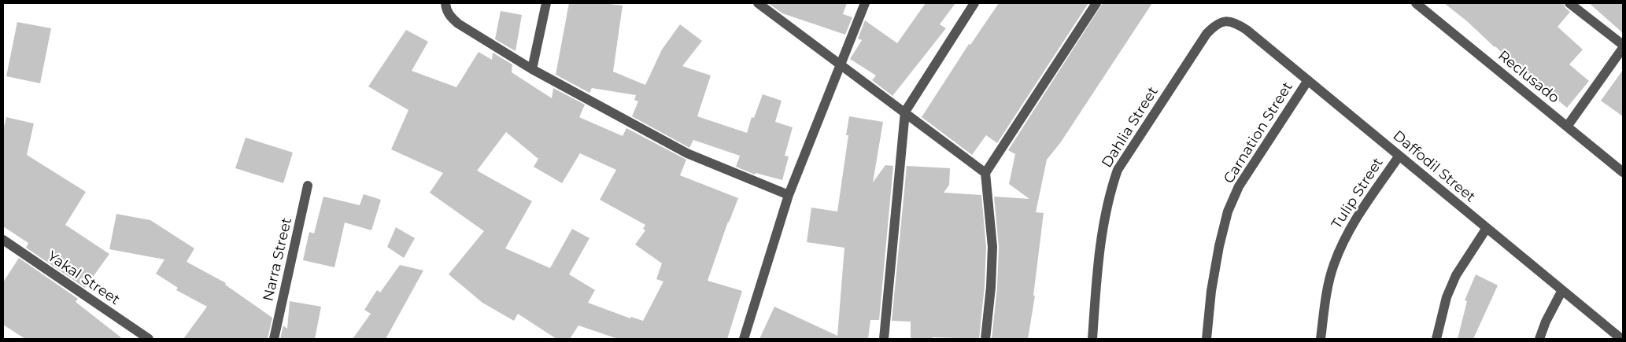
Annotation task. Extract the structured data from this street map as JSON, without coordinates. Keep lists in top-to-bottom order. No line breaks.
{"streets":{"street":["Reclusado","Dahlia Street","Carnation Street","Daffodil Street","Tulip Street","Narra Street","Yakal Street"]},"crossings":[["Dahlia Street","Daffodil Street"],["Carnation Street","Daffodil Street"],["Daffodil Street","Tulip Street"]]}
